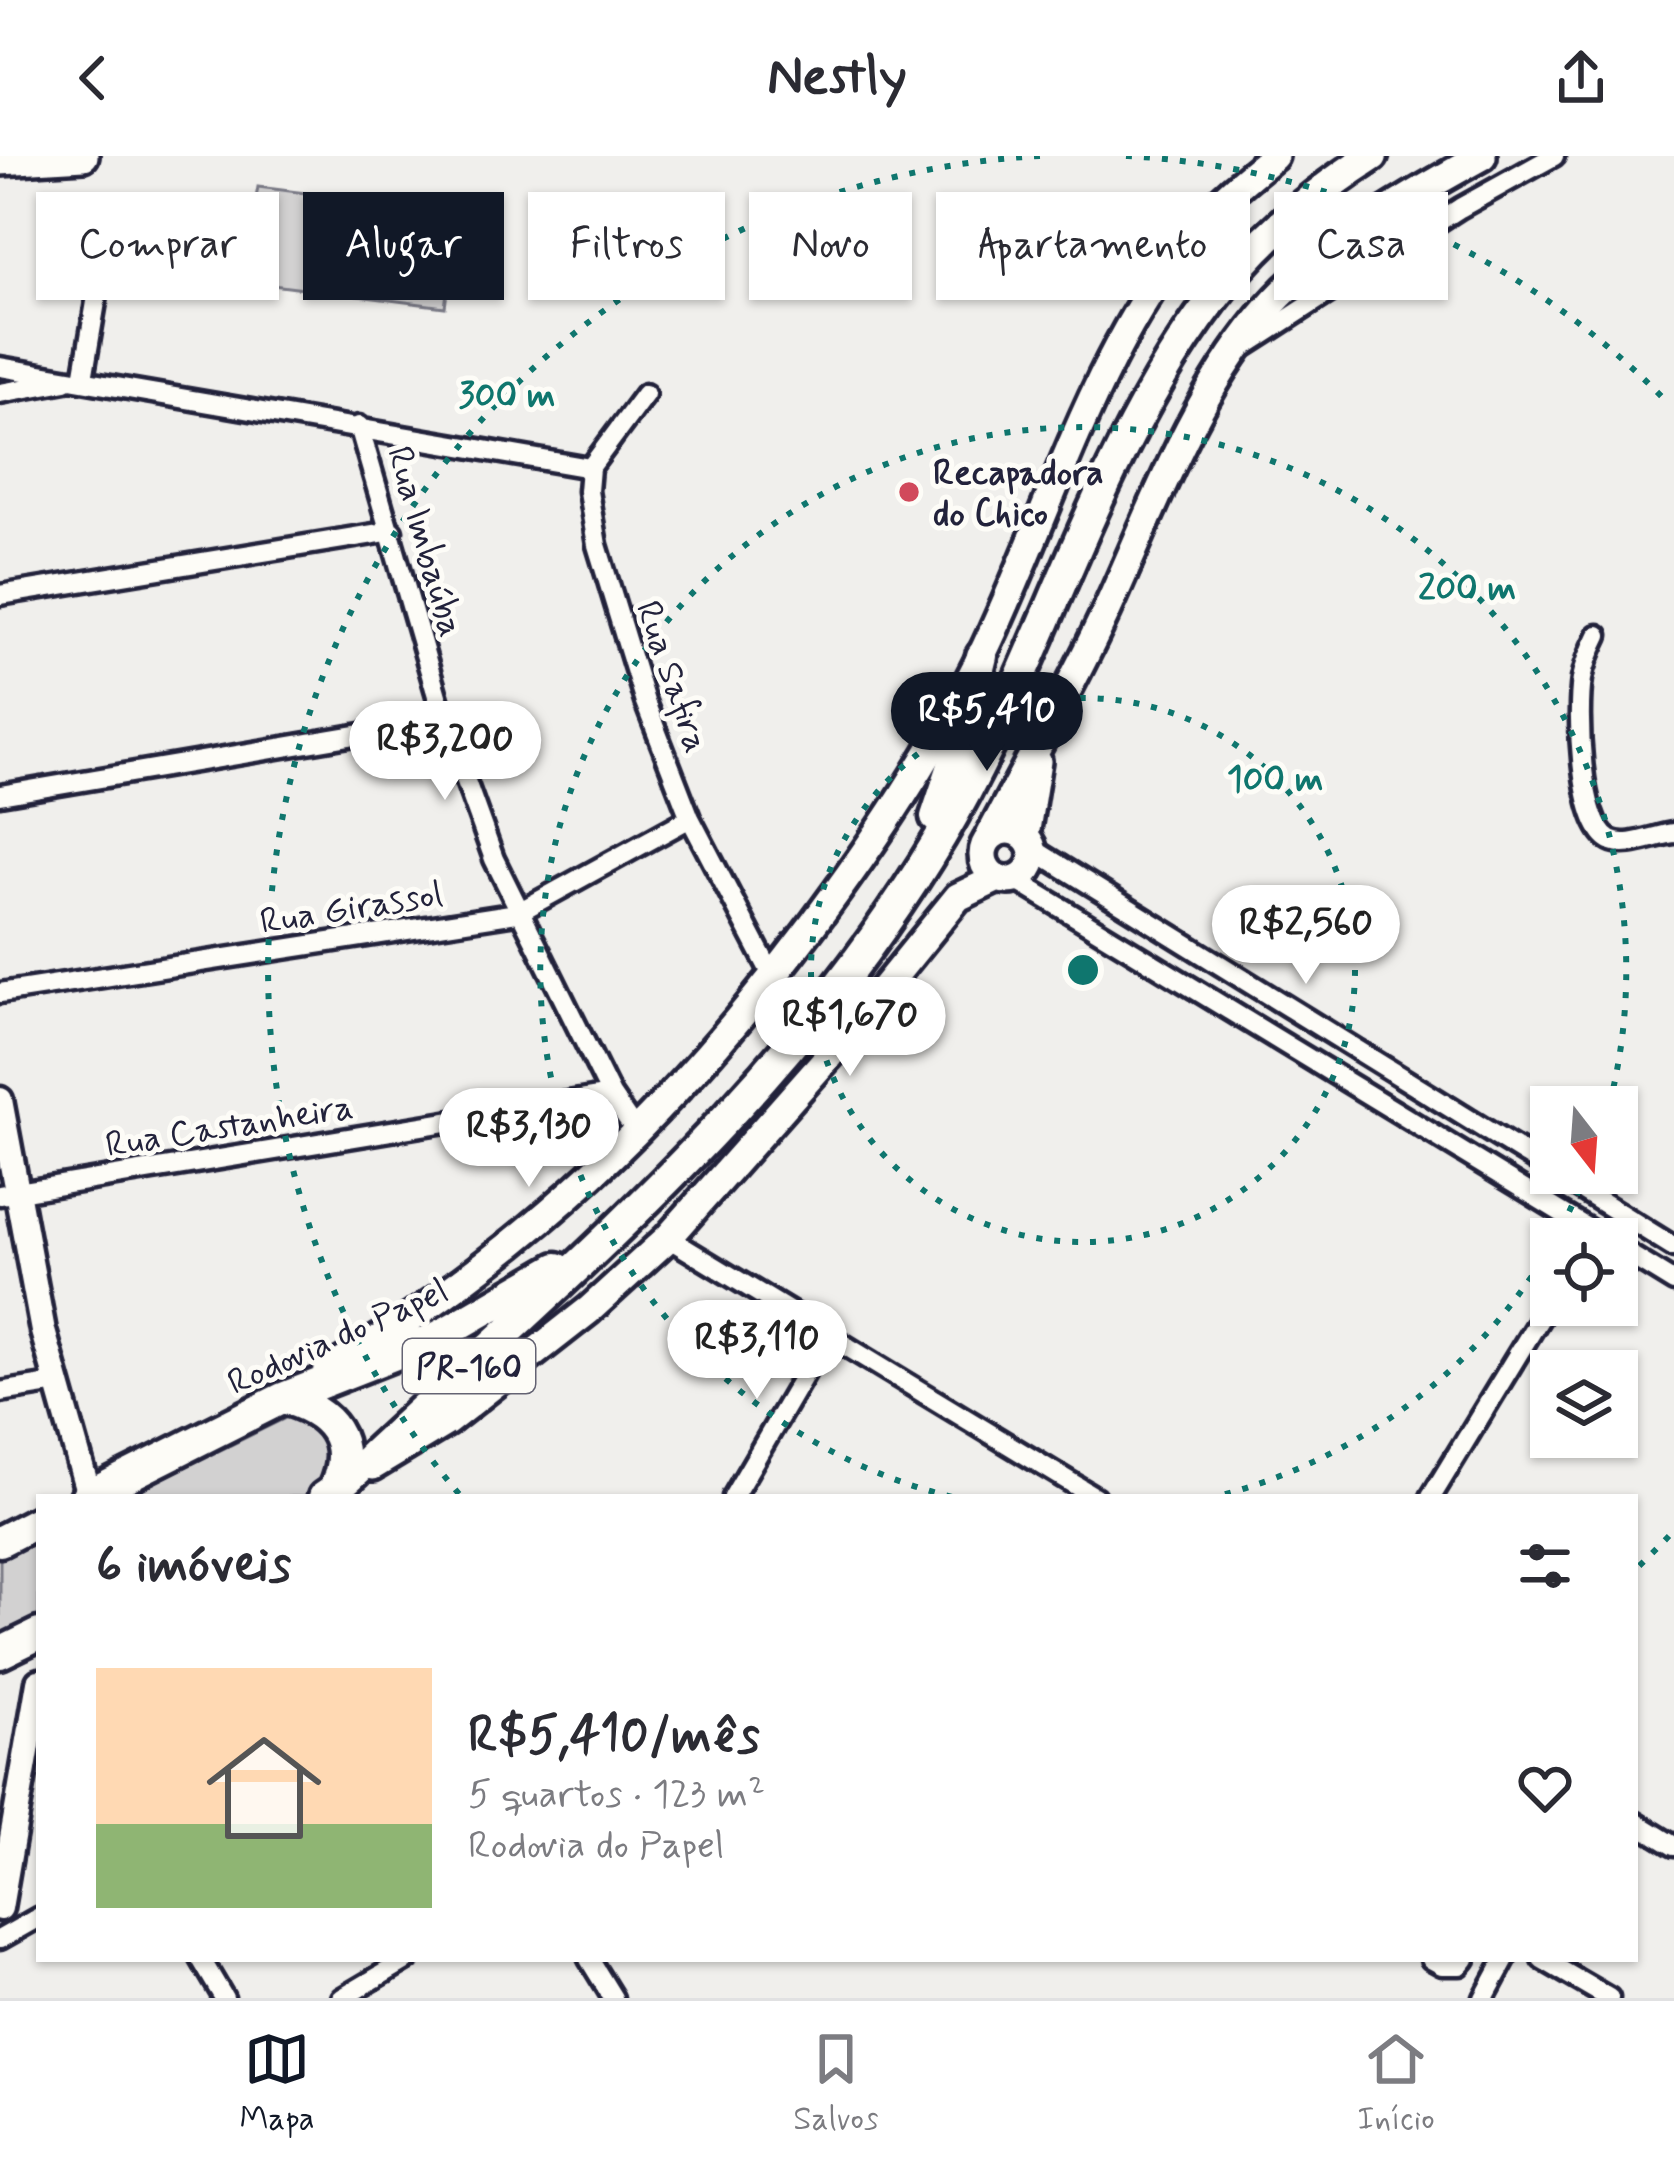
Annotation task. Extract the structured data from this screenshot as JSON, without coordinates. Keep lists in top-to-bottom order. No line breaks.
{"streets":{"main road":["Rodovia do Papel","PR-160"],"street":["Rua Imbaúba","Rua Safira","Rua Girassol","Rua Castanheira"]},"crossings":[["Rua Imbaúba","Rua Girassol"],["Rua Imbaúba","Rua Castanheira"],["Rua Safira","Rua Girassol"]],"places":["Recapadora do Chico"],"north":"bottom","page":{"header":"Nestly","chip":["Comprar","Alugar","Filtros","Novo","Apartamento","Casa"],"price":["R$5,410","R$3,200","R$2,560","R$1,670","R$3,130","R$3,110"],"heading":"6 imóveis","list":[{"name":"R$5,410/mês","note":"5 quartos · 123 m² · Rodovia do Papel"}],"tabs":["Mapa","Salvos","Início"]},"rings":["300 m","200 m","100 m"]}
